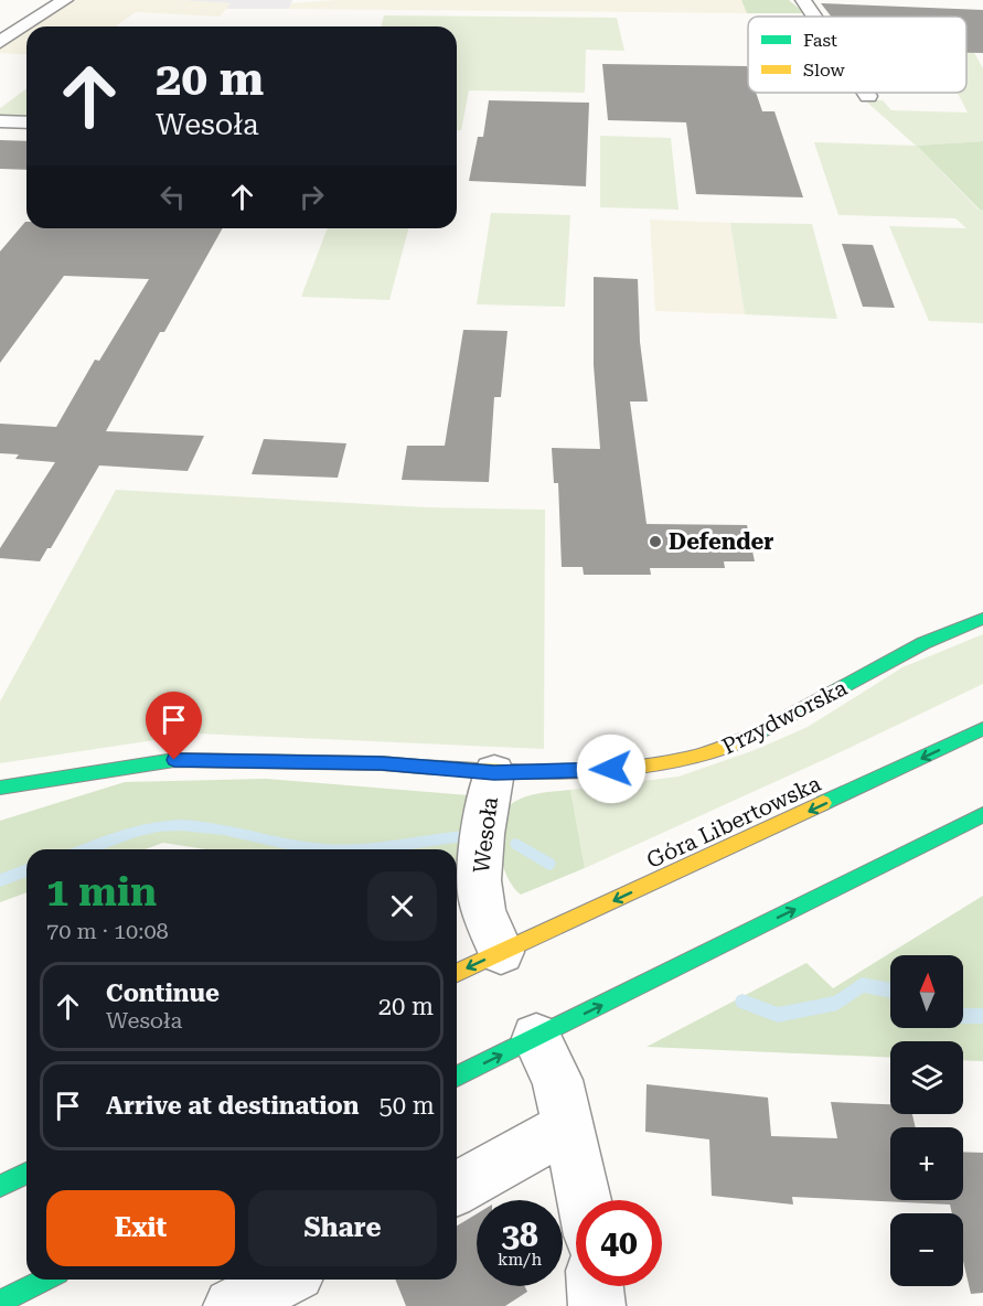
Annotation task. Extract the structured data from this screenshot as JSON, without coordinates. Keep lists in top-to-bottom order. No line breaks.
{"streets":{"main road":["Przydworska","Góra Libertowska","Wesoła"]},"crossings":[["Przydworska","Wesoła"],["Góra Libertowska","Wesoła"]],"places":["Defender"],"legend":["Fast","Slow"],"north":"top","page":{"turn":["20 m","Wesoła"],"heading":["1 min","70 m · 10:08"],"map_buttons":["+","−"],"list":[{"name":"Continue","note":"Wesoła","value":"20 m"},{"name":"Arrive at destination","value":"50 m"}],"buttons":["Exit","Share"],"speed":"38 km/h","limit":"40"}}
